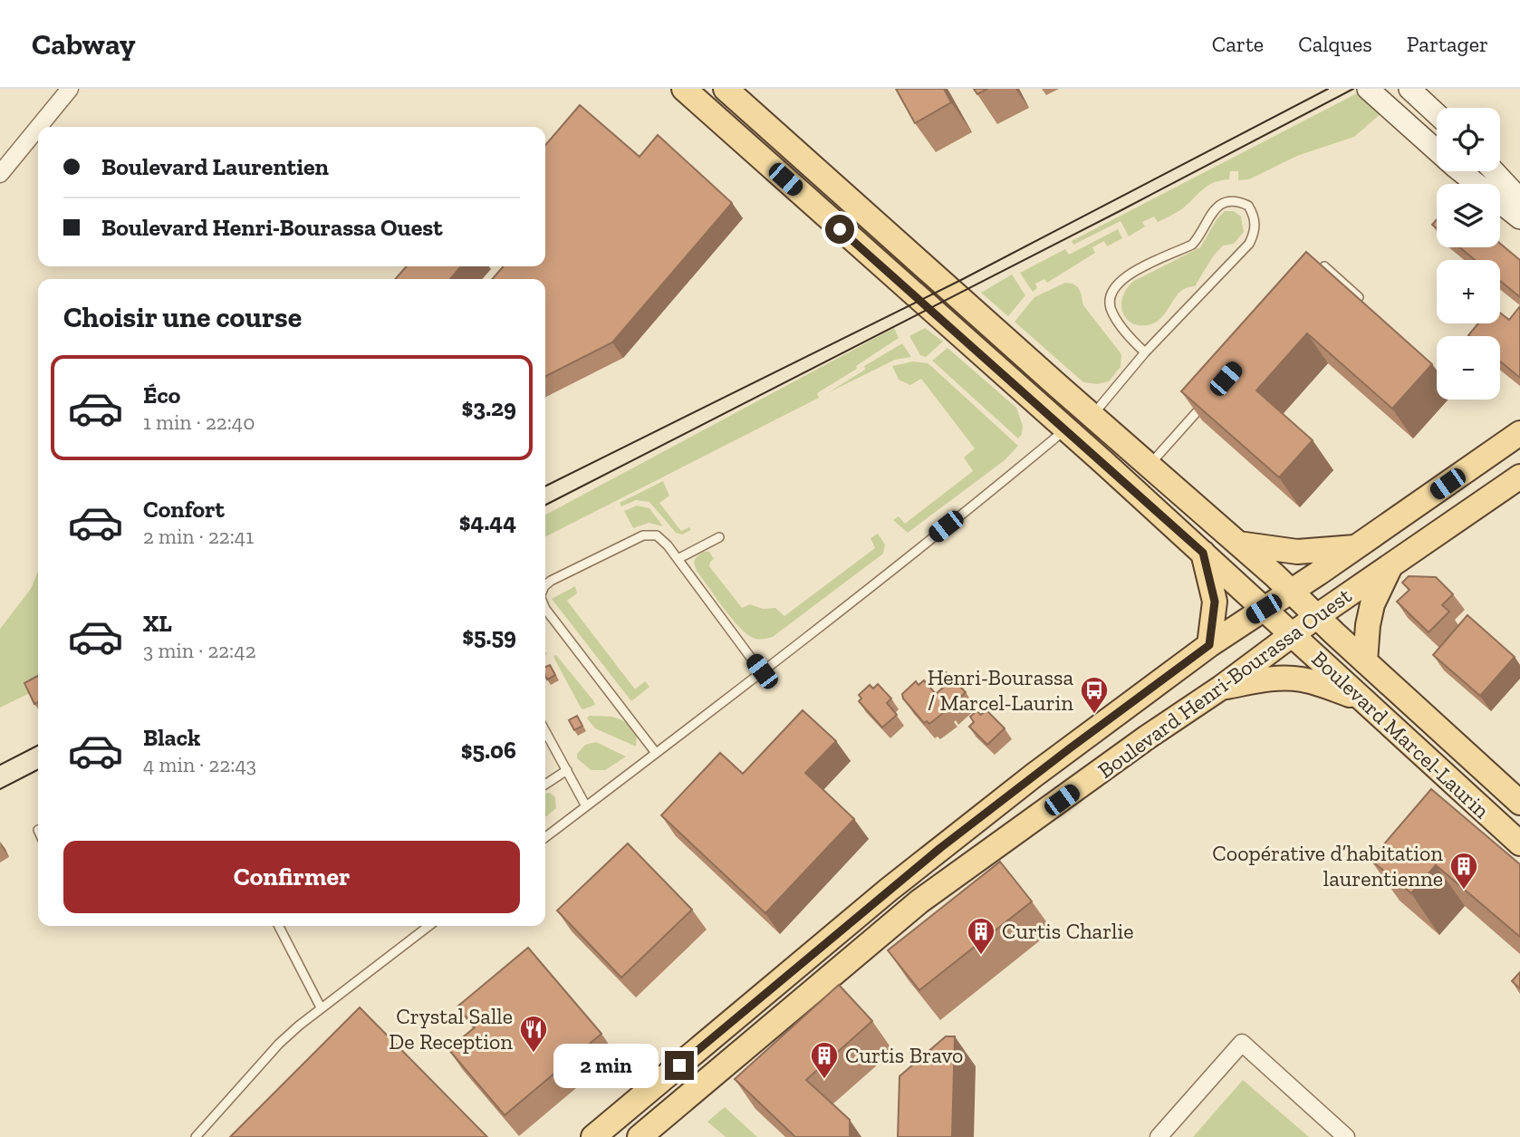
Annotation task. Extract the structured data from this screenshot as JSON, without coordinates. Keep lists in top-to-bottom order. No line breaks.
{"streets":{"main road":["Boulevard Henri-Bourassa Ouest","Boulevard Marcel-Laurin"]},"crossings":[["Boulevard Henri-Bourassa Ouest","Boulevard Marcel-Laurin"]],"places":{"bus stop":["Henri-Bourassa / Marcel-Laurin"],"building":["Coopérative d’habitation laurentienne","Curtis Charlie","Curtis Bravo"],"restaurant":["Crystal Salle De Reception"]},"page":{"header":"Cabway","nav":["Carte","Calques","Partager"],"map_buttons":["+","−"],"banner":["Boulevard Laurentien","Boulevard Henri-Bourassa Ouest"],"heading":"Choisir une course","list":[{"name":"Éco","note":"1 min · 22:40","value":"$3.29"},{"name":"Confort","note":"2 min · 22:41","value":"$4.44"},{"name":"XL","note":"3 min · 22:42","value":"$5.59"},{"name":"Black","note":"4 min · 22:43","value":"$5.06"}],"buttons":"Confirmer","bubble":"2 min"}}
